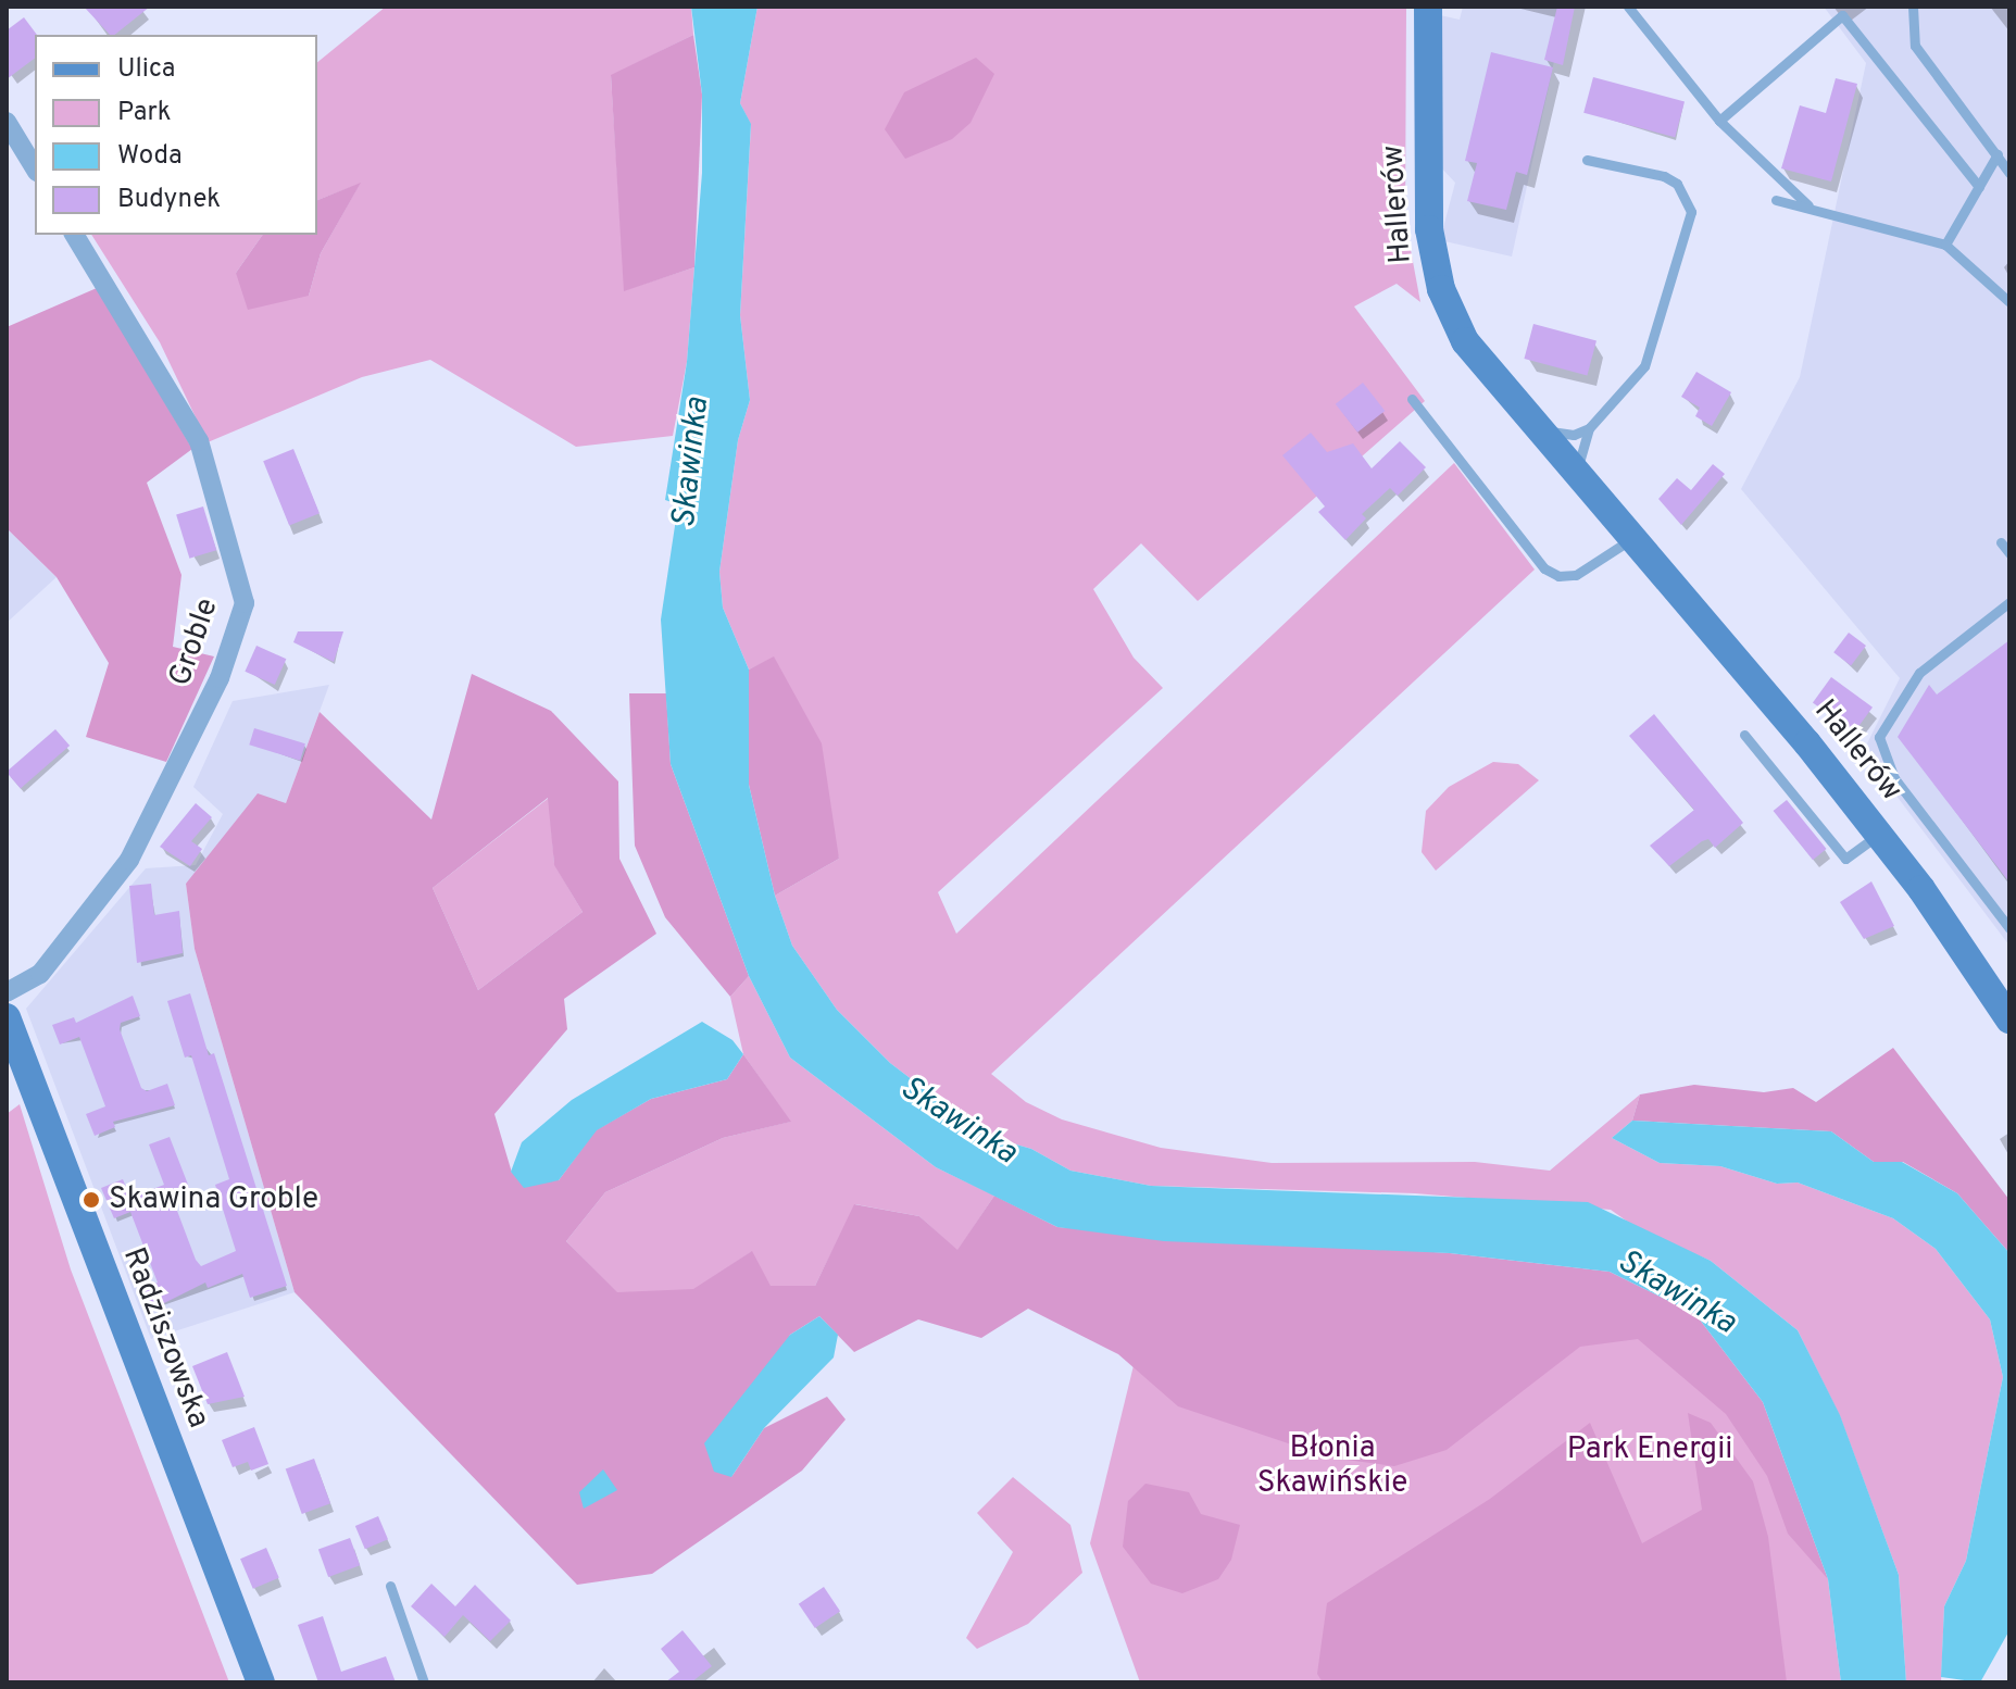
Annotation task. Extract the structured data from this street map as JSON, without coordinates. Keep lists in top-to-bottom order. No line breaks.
{"streets":{"street":["Hallerów","Groble","Radziszowska"]},"water":["Skawinka"],"parks":["Błonia Skawińskie","Park Energii"],"places":["Skawina Groble"],"legend":["Ulica","Park","Woda","Budynek"]}
